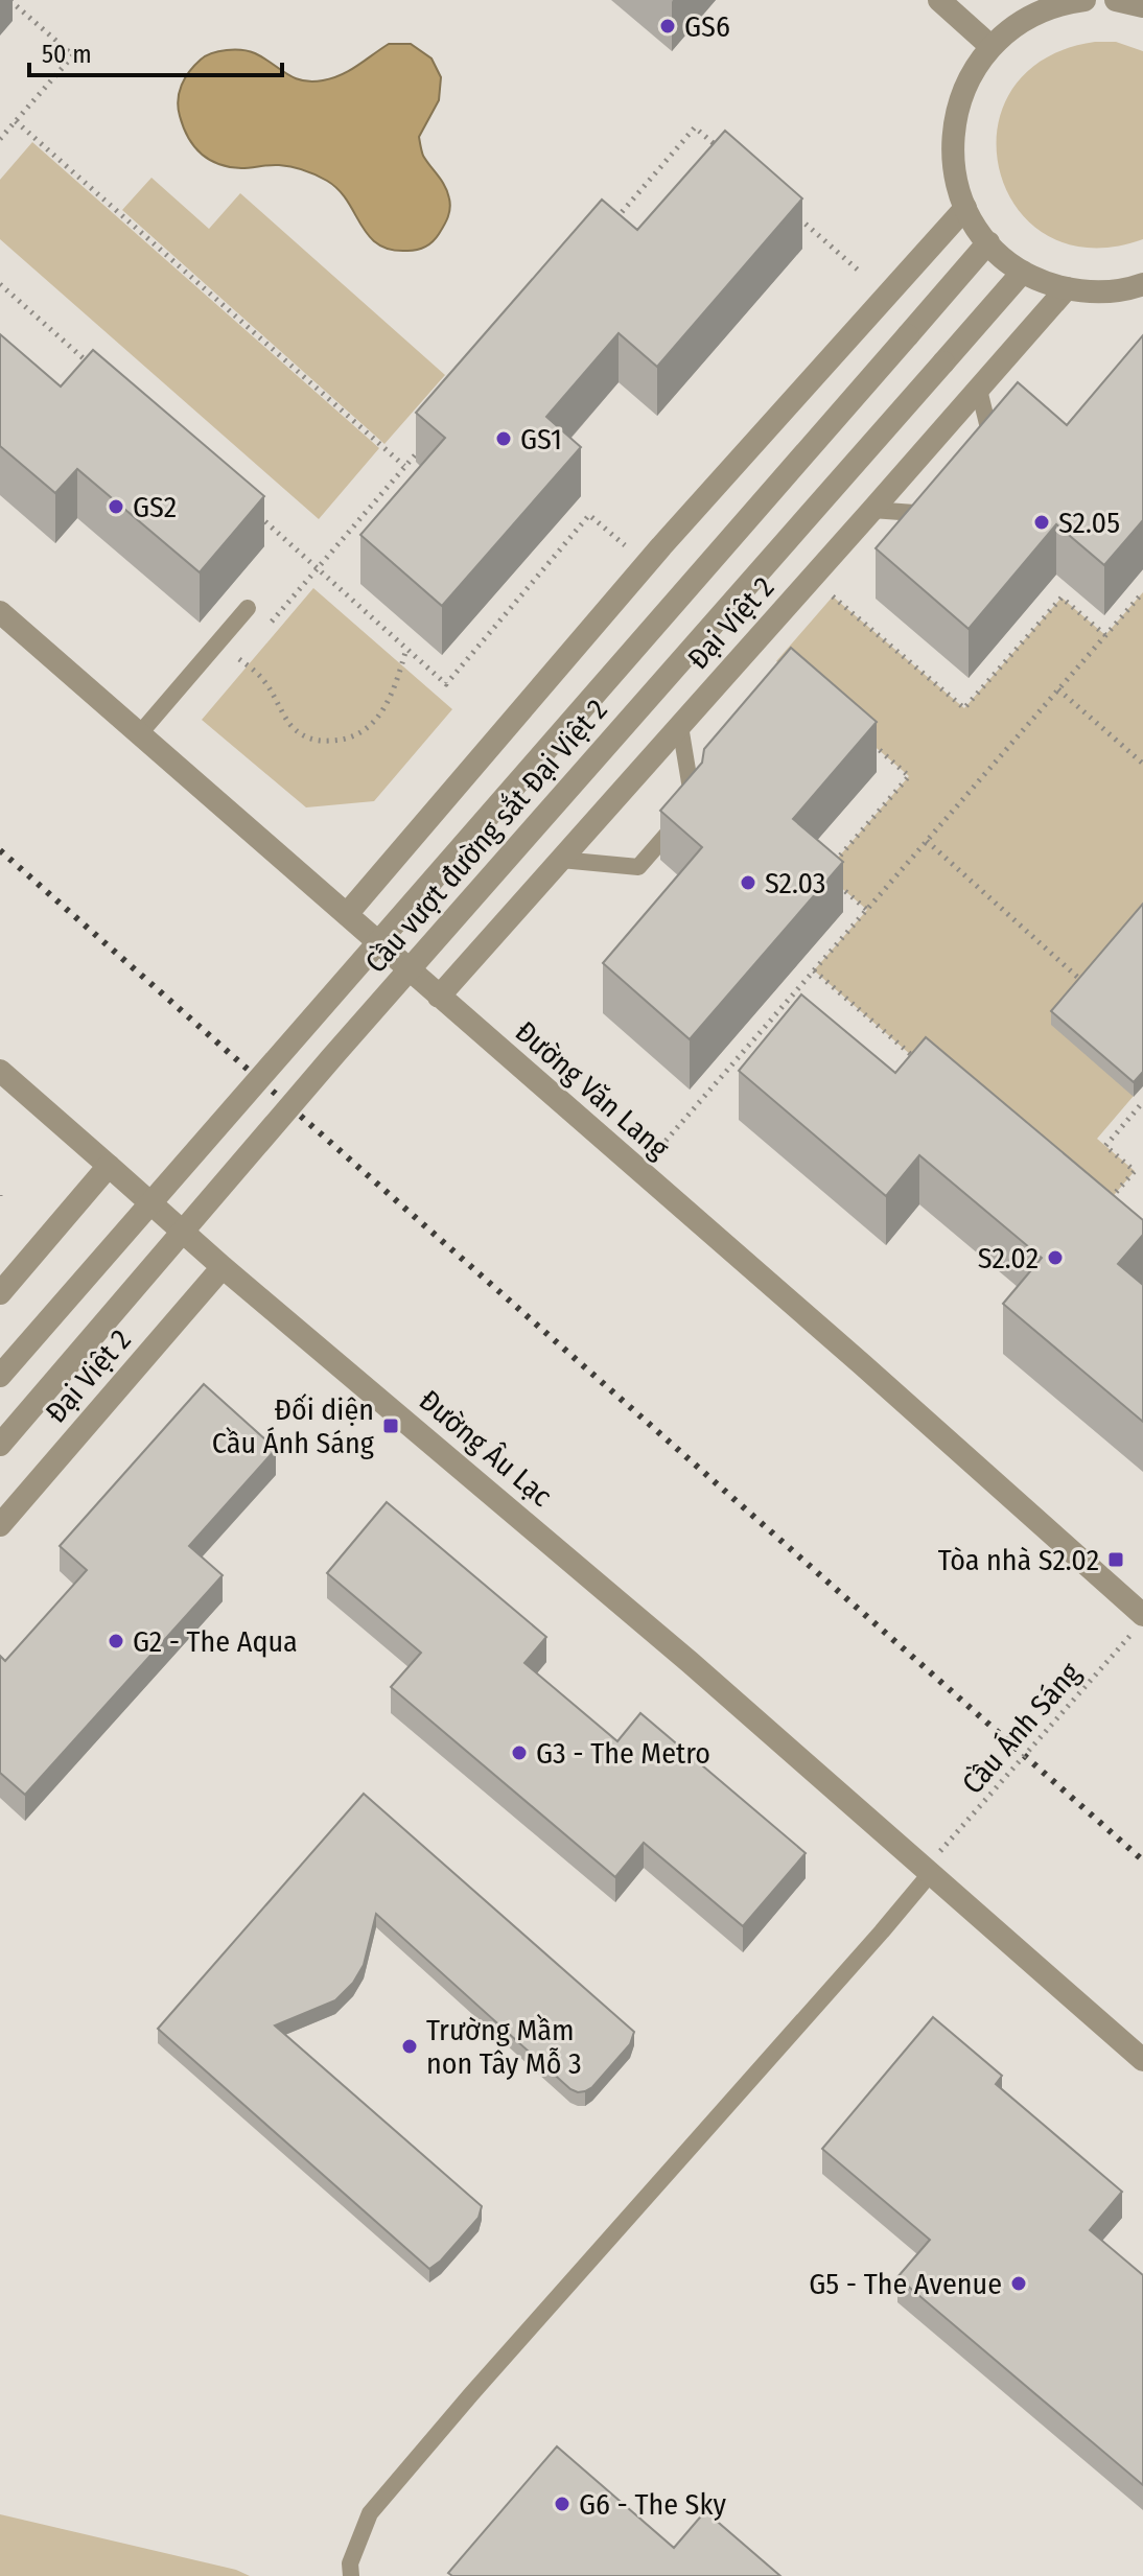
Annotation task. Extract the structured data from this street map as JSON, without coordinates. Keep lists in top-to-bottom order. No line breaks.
{"streets":{"street":["Đại Việt 2","Cầu vượt đường sắt Đại Việt 2","Đường Văn Lang","Đường Âu Lạc"],"path":["Cầu Ánh Sáng"]},"crossings":[["Đại Việt 2","Đường Văn Lang"],["Đại Việt 2","Đường Âu Lạc"],["Đường Văn Lang","Cầu Ánh Sáng"]],"places":{"other":["GS6","GS1","GS2","S2.05","S2.03","S2.02","G2 - The Aqua","G3 - The Metro","Trường Mầm non Tây Mỗ 3","G5 - The Avenue","G6 - The Sky"],"transit":["Đối diện Cầu Ánh Sáng","Tòa nhà S2.02"]},"scale_bar":"50 m"}
